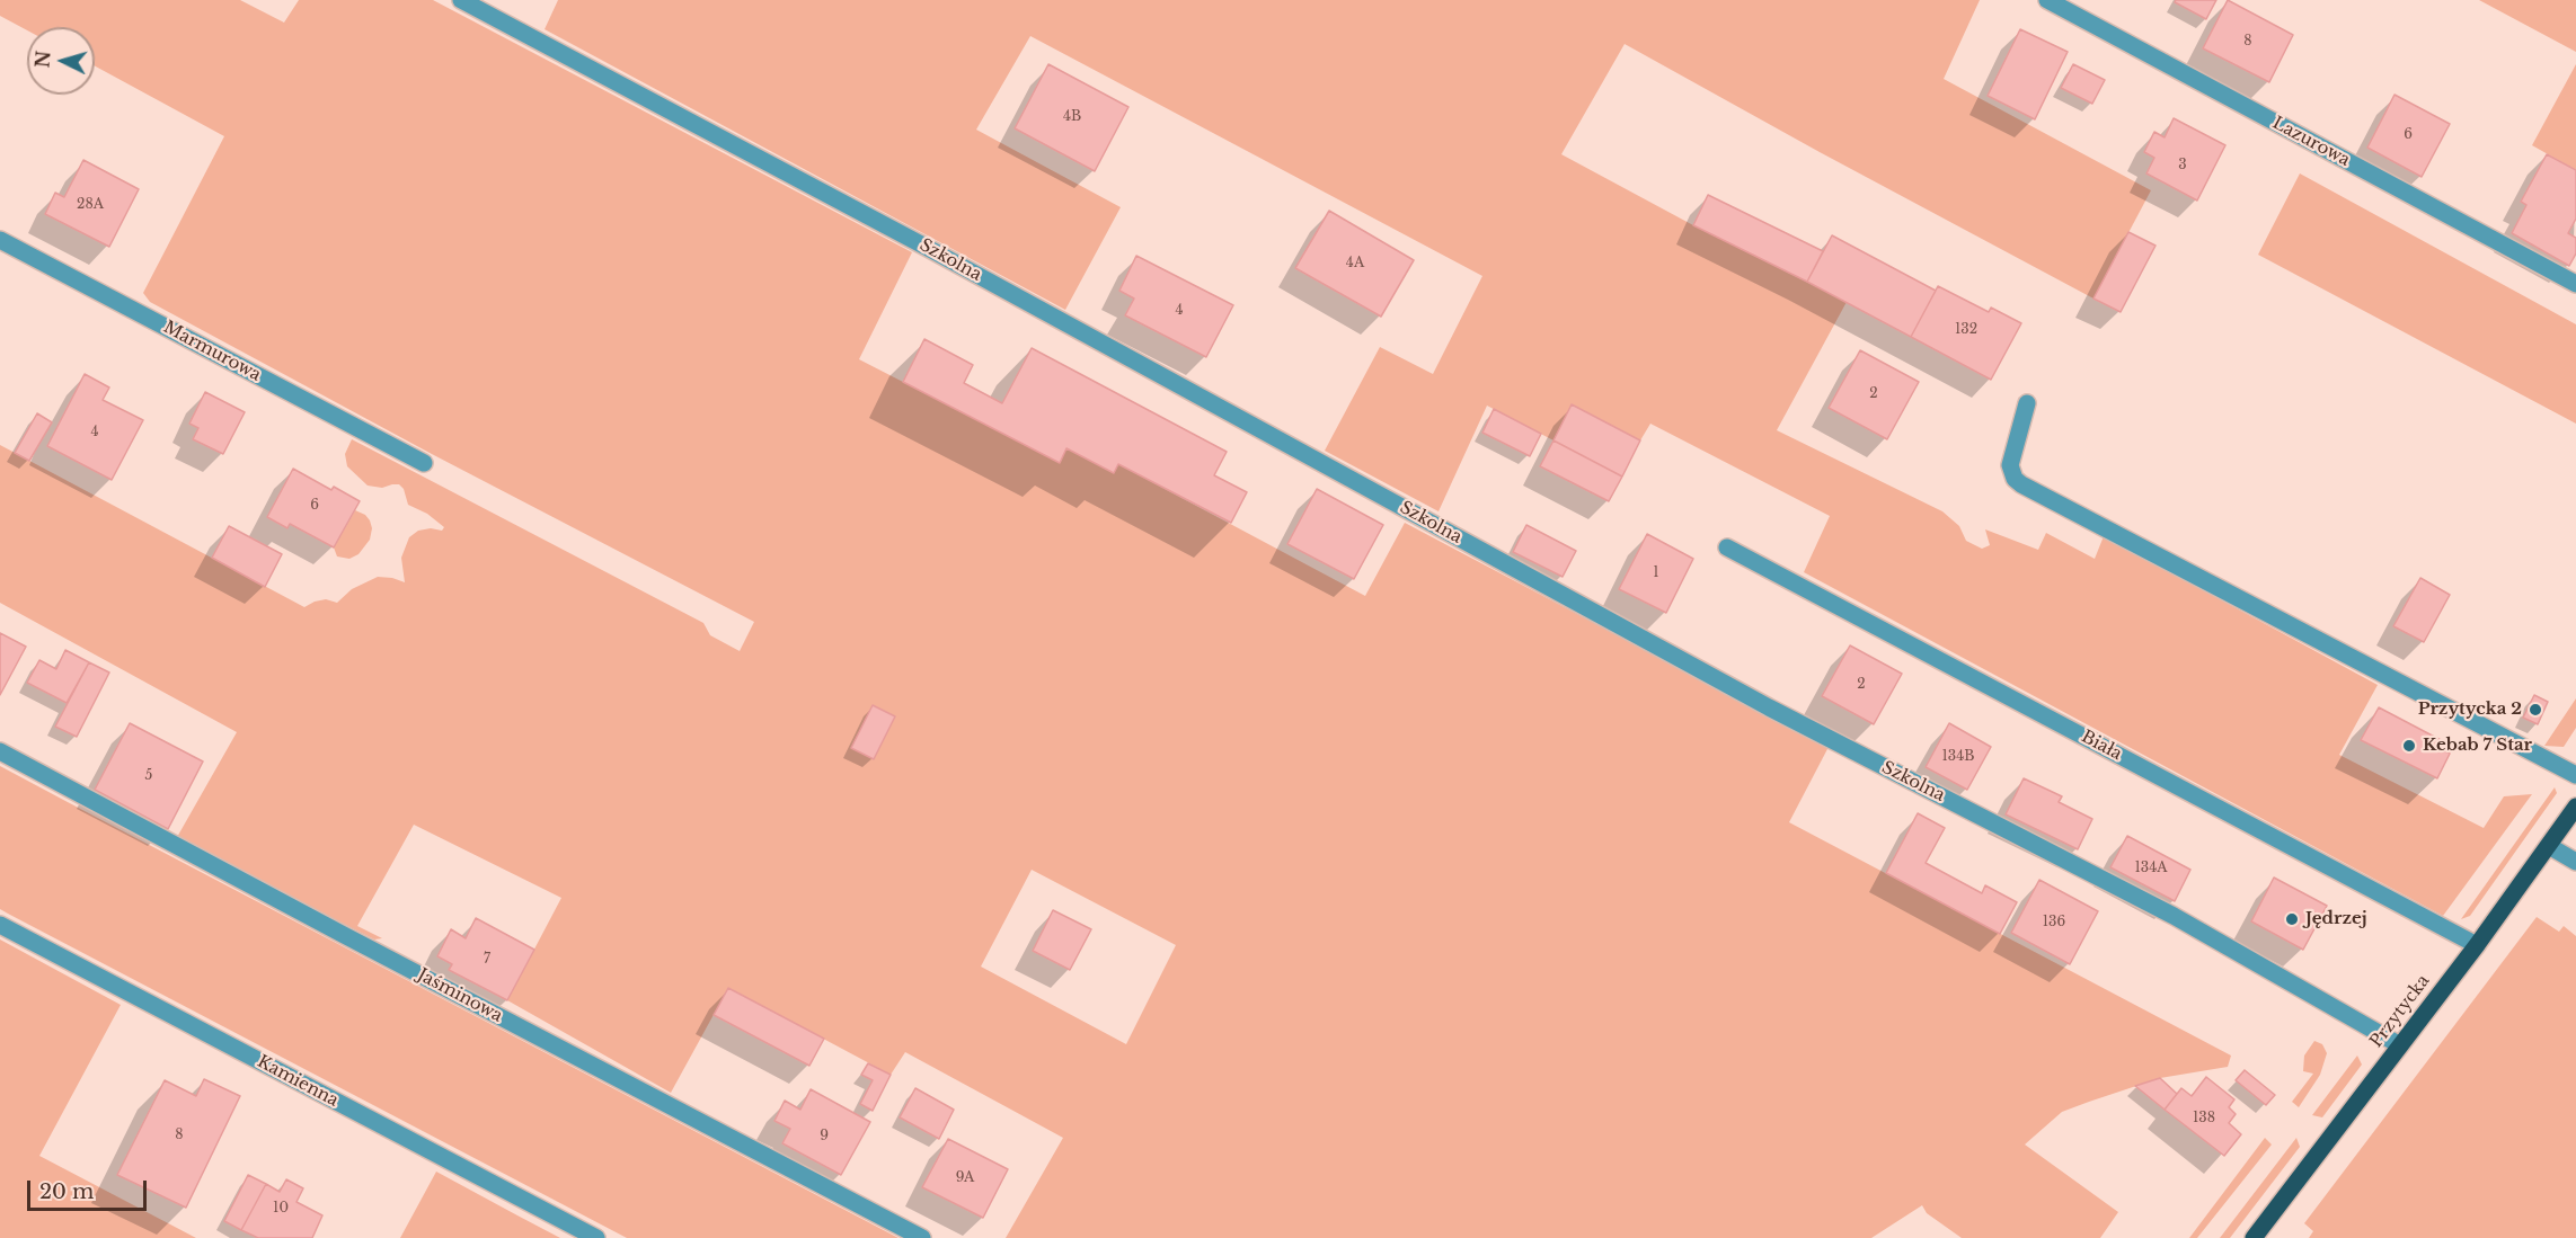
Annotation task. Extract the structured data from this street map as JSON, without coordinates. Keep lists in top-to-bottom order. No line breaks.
{"streets":{"main road":["Przytycka"],"street":["Lazurowa","Szkolna","Marmurowa","Biała","Jaśminowa","Kamienna"]},"crossings":[["Szkolna","Przytycka"],["Biała","Przytycka"]],"places":["Przytycka 2","Kebab 7 Star","Jędrzej"],"house_numbers":["8","4B","6","3","28A","4A","4","132","2","4","6","1","2","134B","5","134A","136","7","138","8","9","9A","10"],"scale_bar":"20 m","north":"left"}
